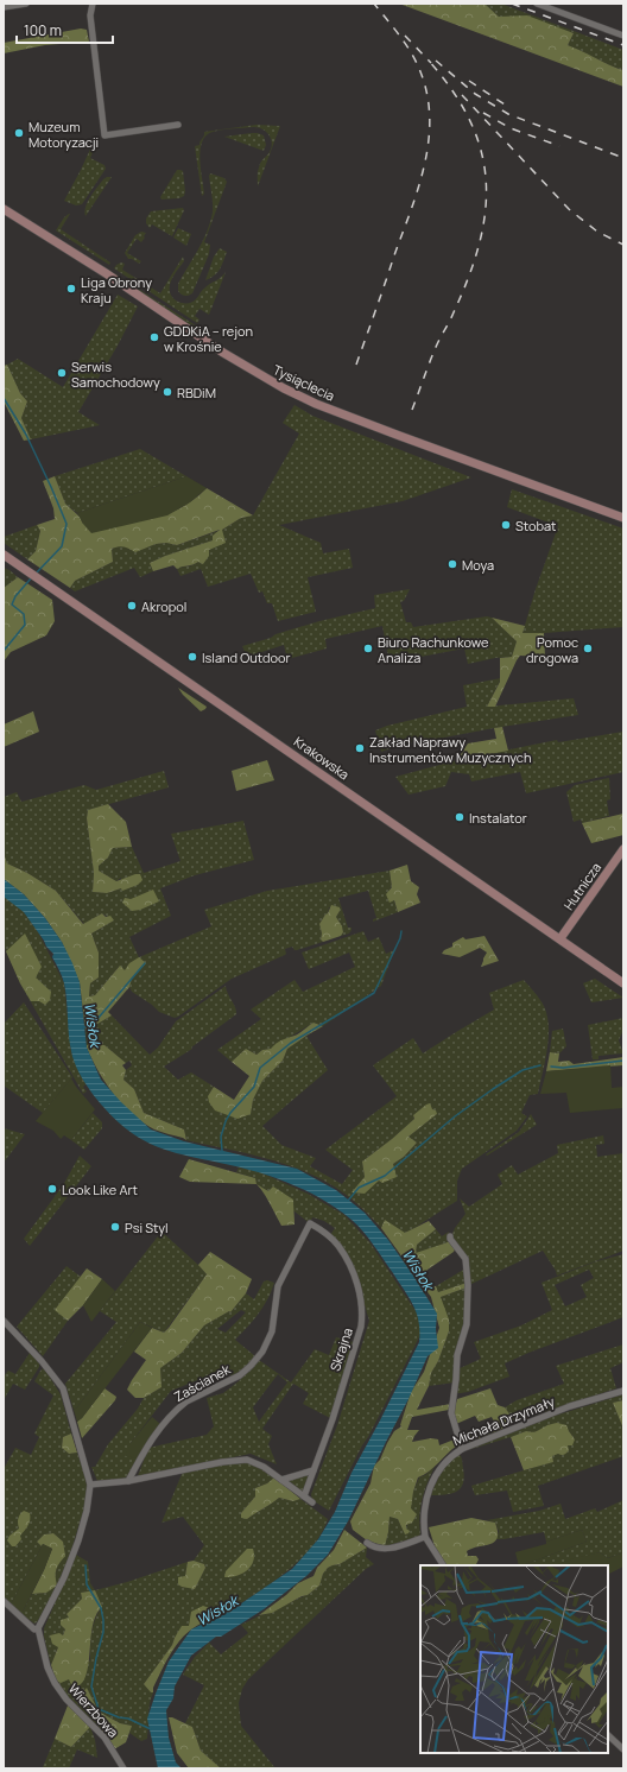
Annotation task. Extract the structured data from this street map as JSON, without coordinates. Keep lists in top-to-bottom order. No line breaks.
{"streets":{"street":["Tysiąclecia","Krakowska","Hutnicza","Skrajna","Zaścianek","Michała Drzymały","Wierzbowa"]},"crossings":[["Krakowska","Hutnicza"],["Skrajna","Zaścianek"]],"water":["Wisłok"],"places":["Muzeum Motoryzacji","Liga Obrony Kraju","GDDKiA – rejon w Krośnie","Serwis Samochodowy","RBDiM","Stobat","Moya","Akropol","Biuro Rachunkowe Analiza","Pomoc drogowa","Island Outdoor","Zakład Naprawy Instrumentów Muzycznych","Instalator","Look Like Art","Psi Styl"],"scale_bar":"100 m"}
